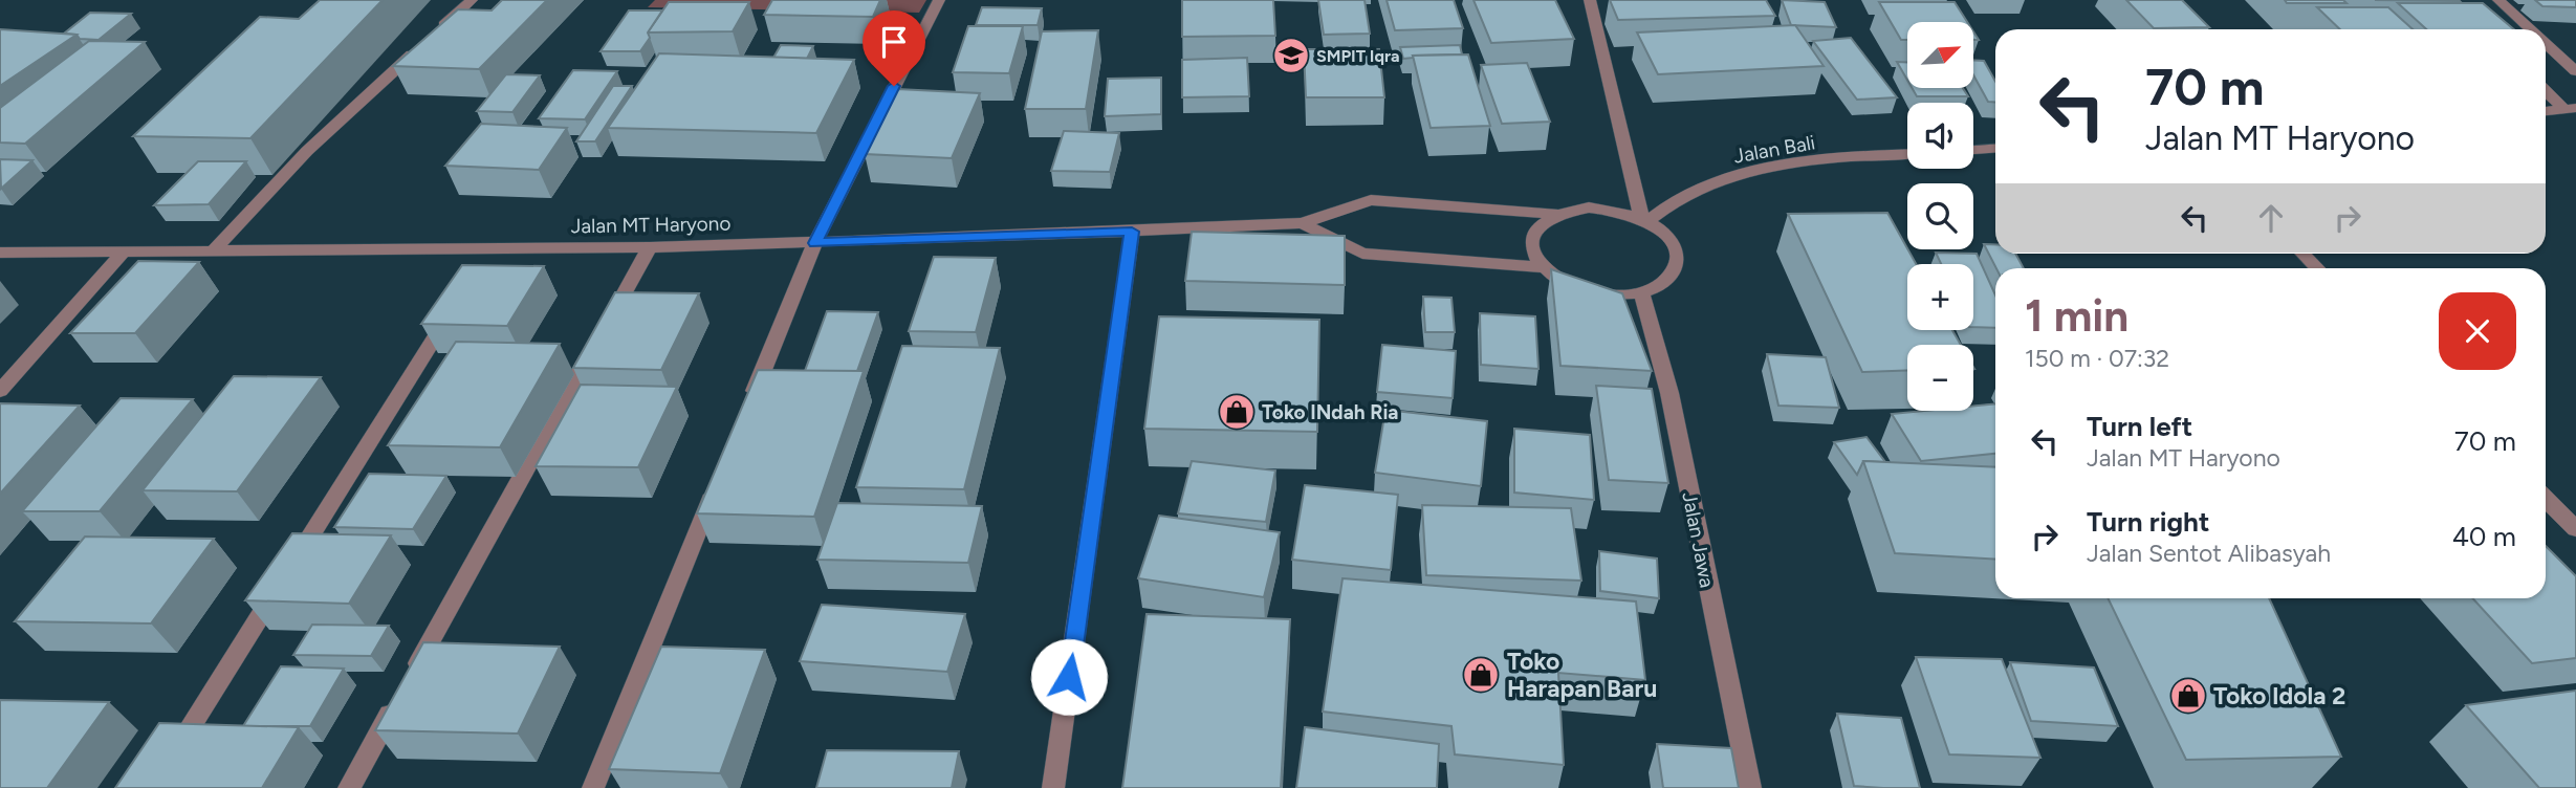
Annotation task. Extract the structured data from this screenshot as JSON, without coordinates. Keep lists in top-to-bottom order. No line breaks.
{"streets":{"street":["Jalan Bali","Jalan MT Haryono","Jalan Jawa"]},"crossings":[["Jalan Bali","Jalan Jawa"]],"places":{"school or university":["SMPIT Iqra"],"shop":["Toko INdah Ria","Toko Harapan Baru","Toko Idola 2"]},"north":"top right","page":{"map_buttons":["+","−"],"turn":["70 m","Jalan MT Haryono"],"heading":["1 min","150 m · 07:32"],"list":[{"name":"Turn left","note":"Jalan MT Haryono","value":"70 m"},{"name":"Turn right","note":"Jalan Sentot Alibasyah","value":"40 m"}]}}
